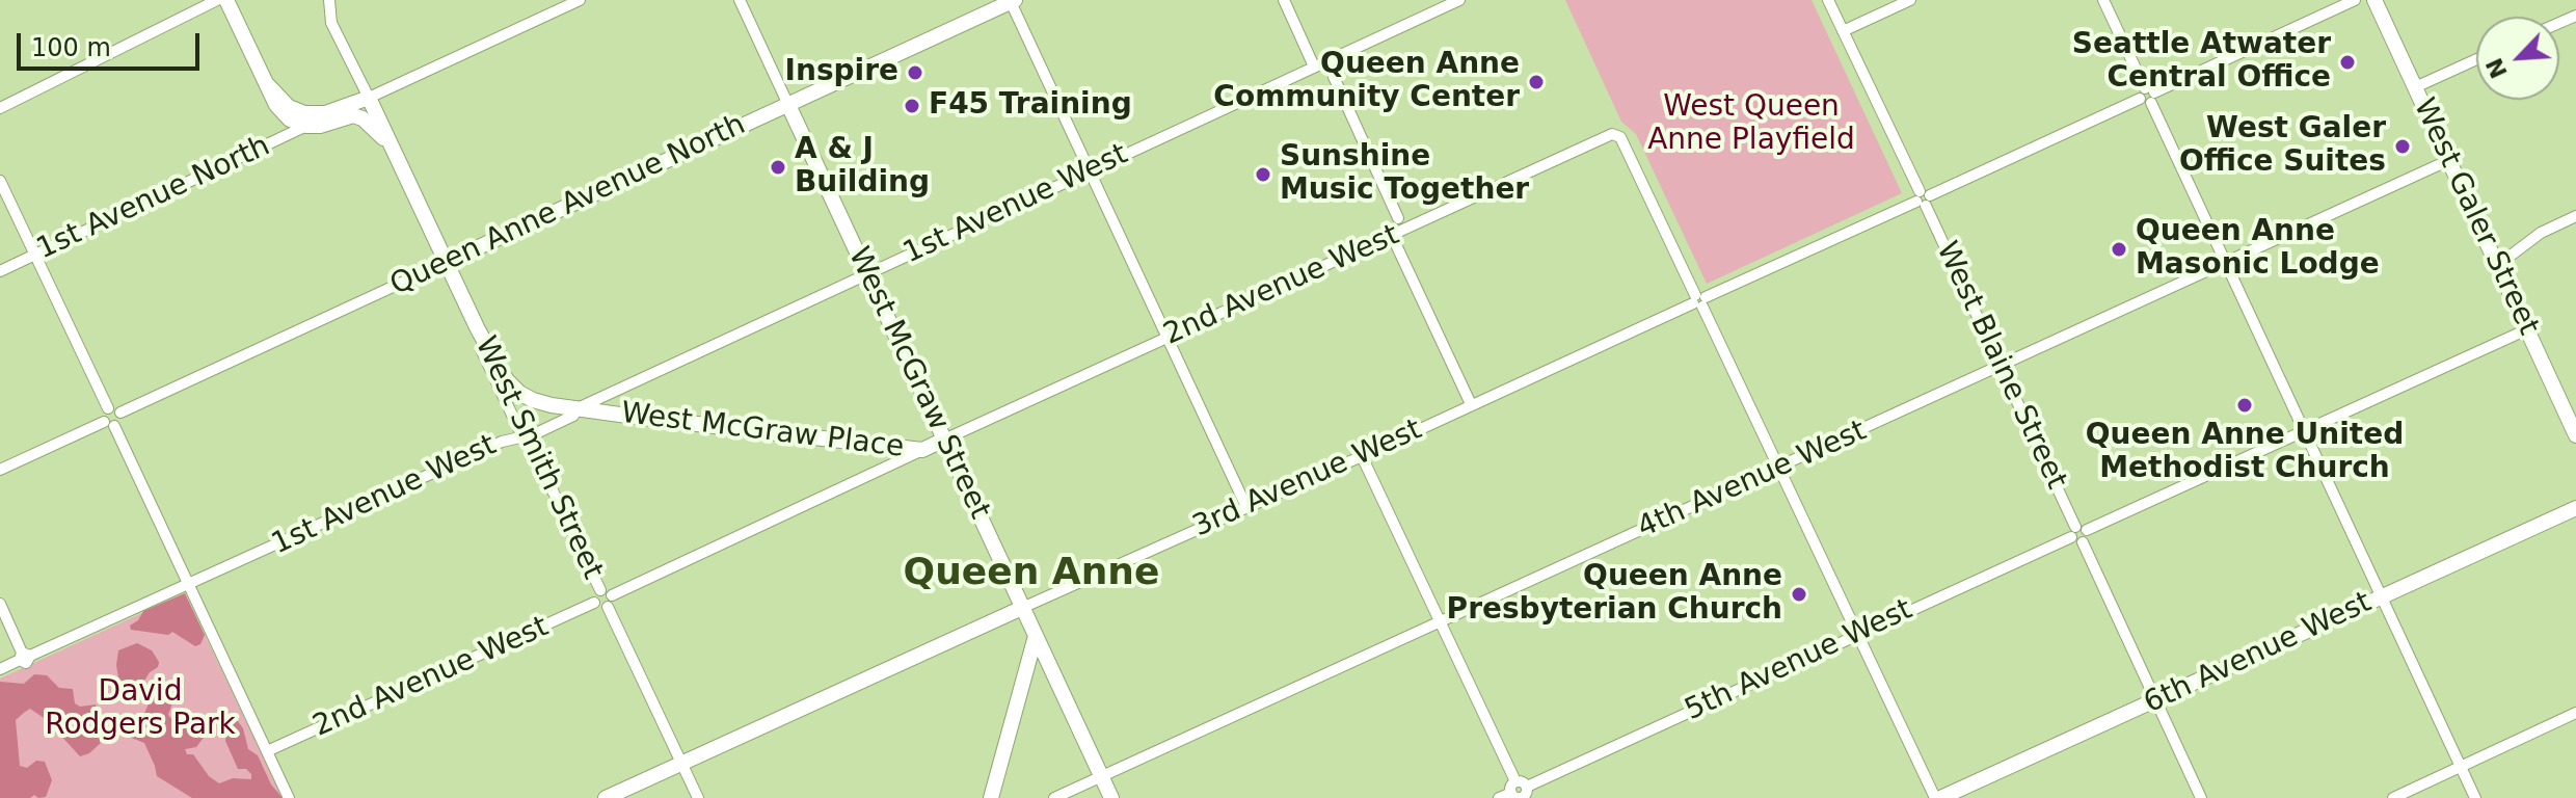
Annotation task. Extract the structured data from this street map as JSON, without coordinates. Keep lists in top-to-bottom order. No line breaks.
{"streets":{"street":["1st Avenue North","1st Avenue West","Queen Anne Avenue North","West Galer Street","2nd Avenue West","West Blaine Street","West McGraw Street","West McGraw Place","West Smith Street","3rd Avenue West","4th Avenue West","6th Avenue West","5th Avenue West"]},"crossings":[["1st Avenue West","West McGraw Street"],["1st Avenue West","West McGraw Place"],["1st Avenue West","West Smith Street"],["Queen Anne Avenue North","West McGraw Street"],["Queen Anne Avenue North","West Smith Street"],["West Galer Street","4th Avenue West"],["West Galer Street","5th Avenue West"],["2nd Avenue West","West McGraw Street"],["2nd Avenue West","West McGraw Place"],["2nd Avenue West","West Smith Street"],["2nd Avenue West","3rd Avenue West"],["West Blaine Street","3rd Avenue West"],["West Blaine Street","4th Avenue West"],["West Blaine Street","6th Avenue West"],["West Blaine Street","5th Avenue West"],["West McGraw Street","West McGraw Place"],["West McGraw Street","3rd Avenue West"],["West McGraw Street","4th Avenue West"],["West McGraw Place","West Smith Street"],["West Smith Street","3rd Avenue West"]],"districts":["Queen Anne"],"parks":["West Queen Anne Playfield","David Rodgers Park"],"places":["Seattle Atwater Central Office","Inspire","Queen Anne Community Center","F45 Training","West Galer Office Suites","A & J Building","Sunshine Music Together","Queen Anne Masonic Lodge","Queen Anne United Methodist Church","Queen Anne Presbyterian Church"],"scale_bar":"100 m","north":"bottom left"}
